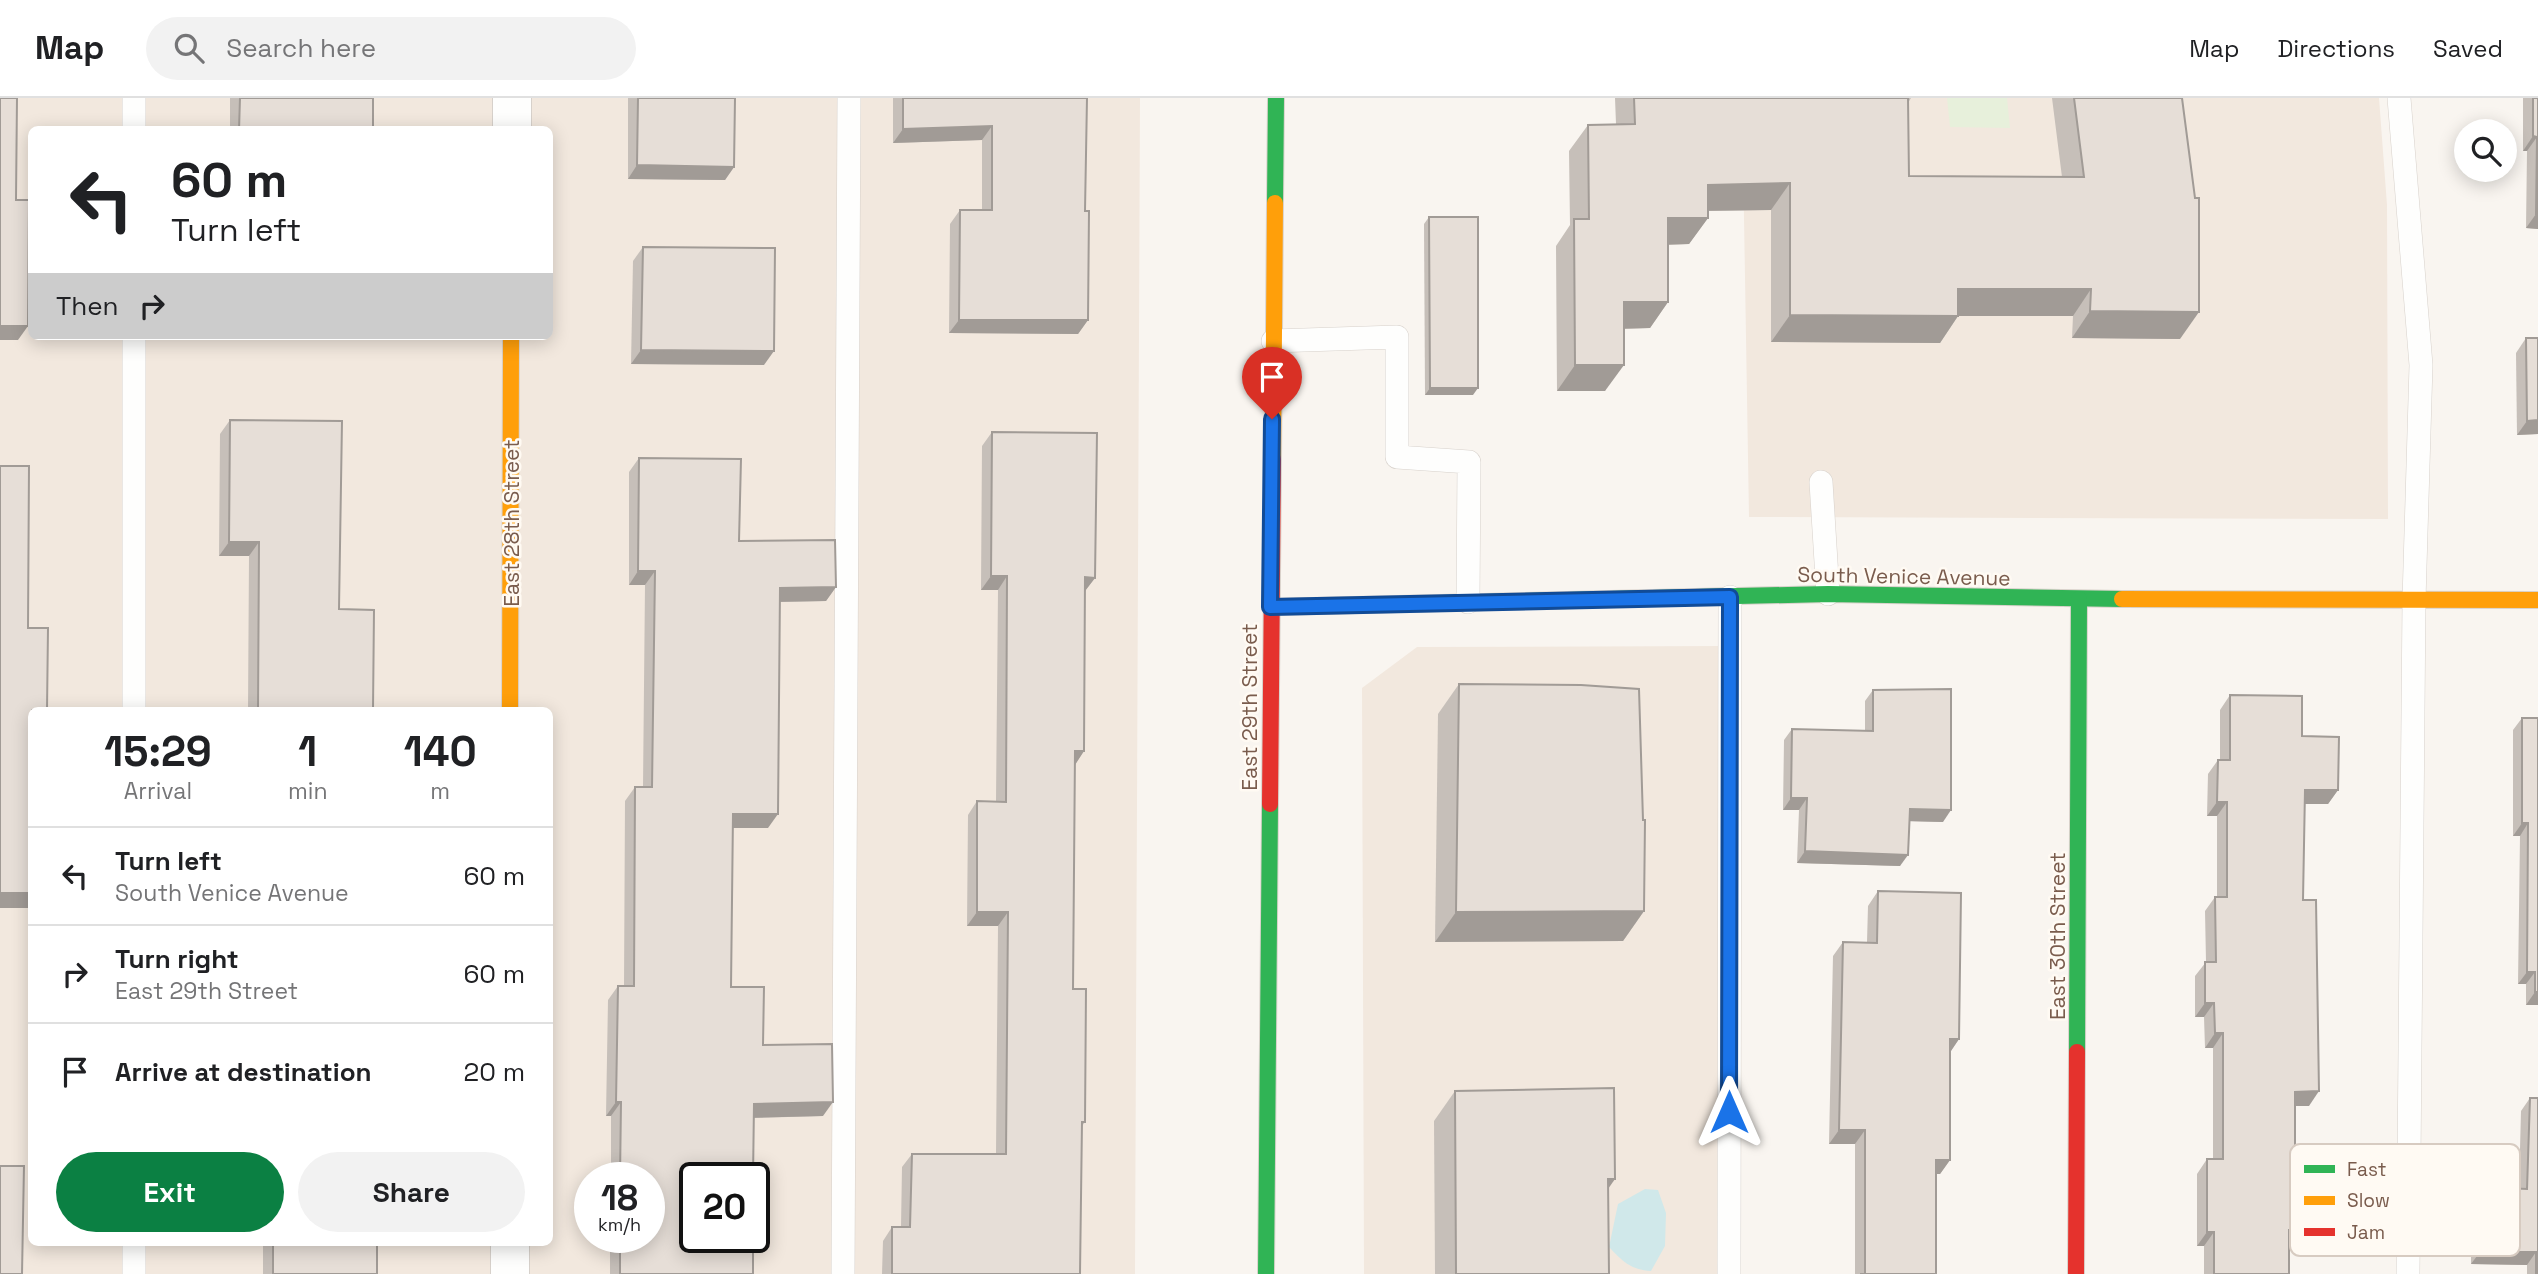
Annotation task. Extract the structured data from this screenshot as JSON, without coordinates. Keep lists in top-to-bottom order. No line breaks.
{"streets":{"street":["East 28th Street","South Venice Avenue","East 29th Street","East 30th Street"]},"crossings":[["South Venice Avenue","East 29th Street"],["South Venice Avenue","East 30th Street"]],"legend":["Fast","Slow","Jam"],"page":{"header":"Map","search":"Search here","nav":["Map","Directions","Saved"],"turn":["60 m","Turn left"],"then":"Then","eta":["15:29","Arrival","1","min","140","m"],"list":[{"name":"Turn left","note":"South Venice Avenue","value":"60 m"},{"name":"Turn right","note":"East 29th Street","value":"60 m"},{"name":"Arrive at destination","value":"20 m"}],"buttons":["Exit","Share"],"speed":"18 km/h","limit":"20"}}
